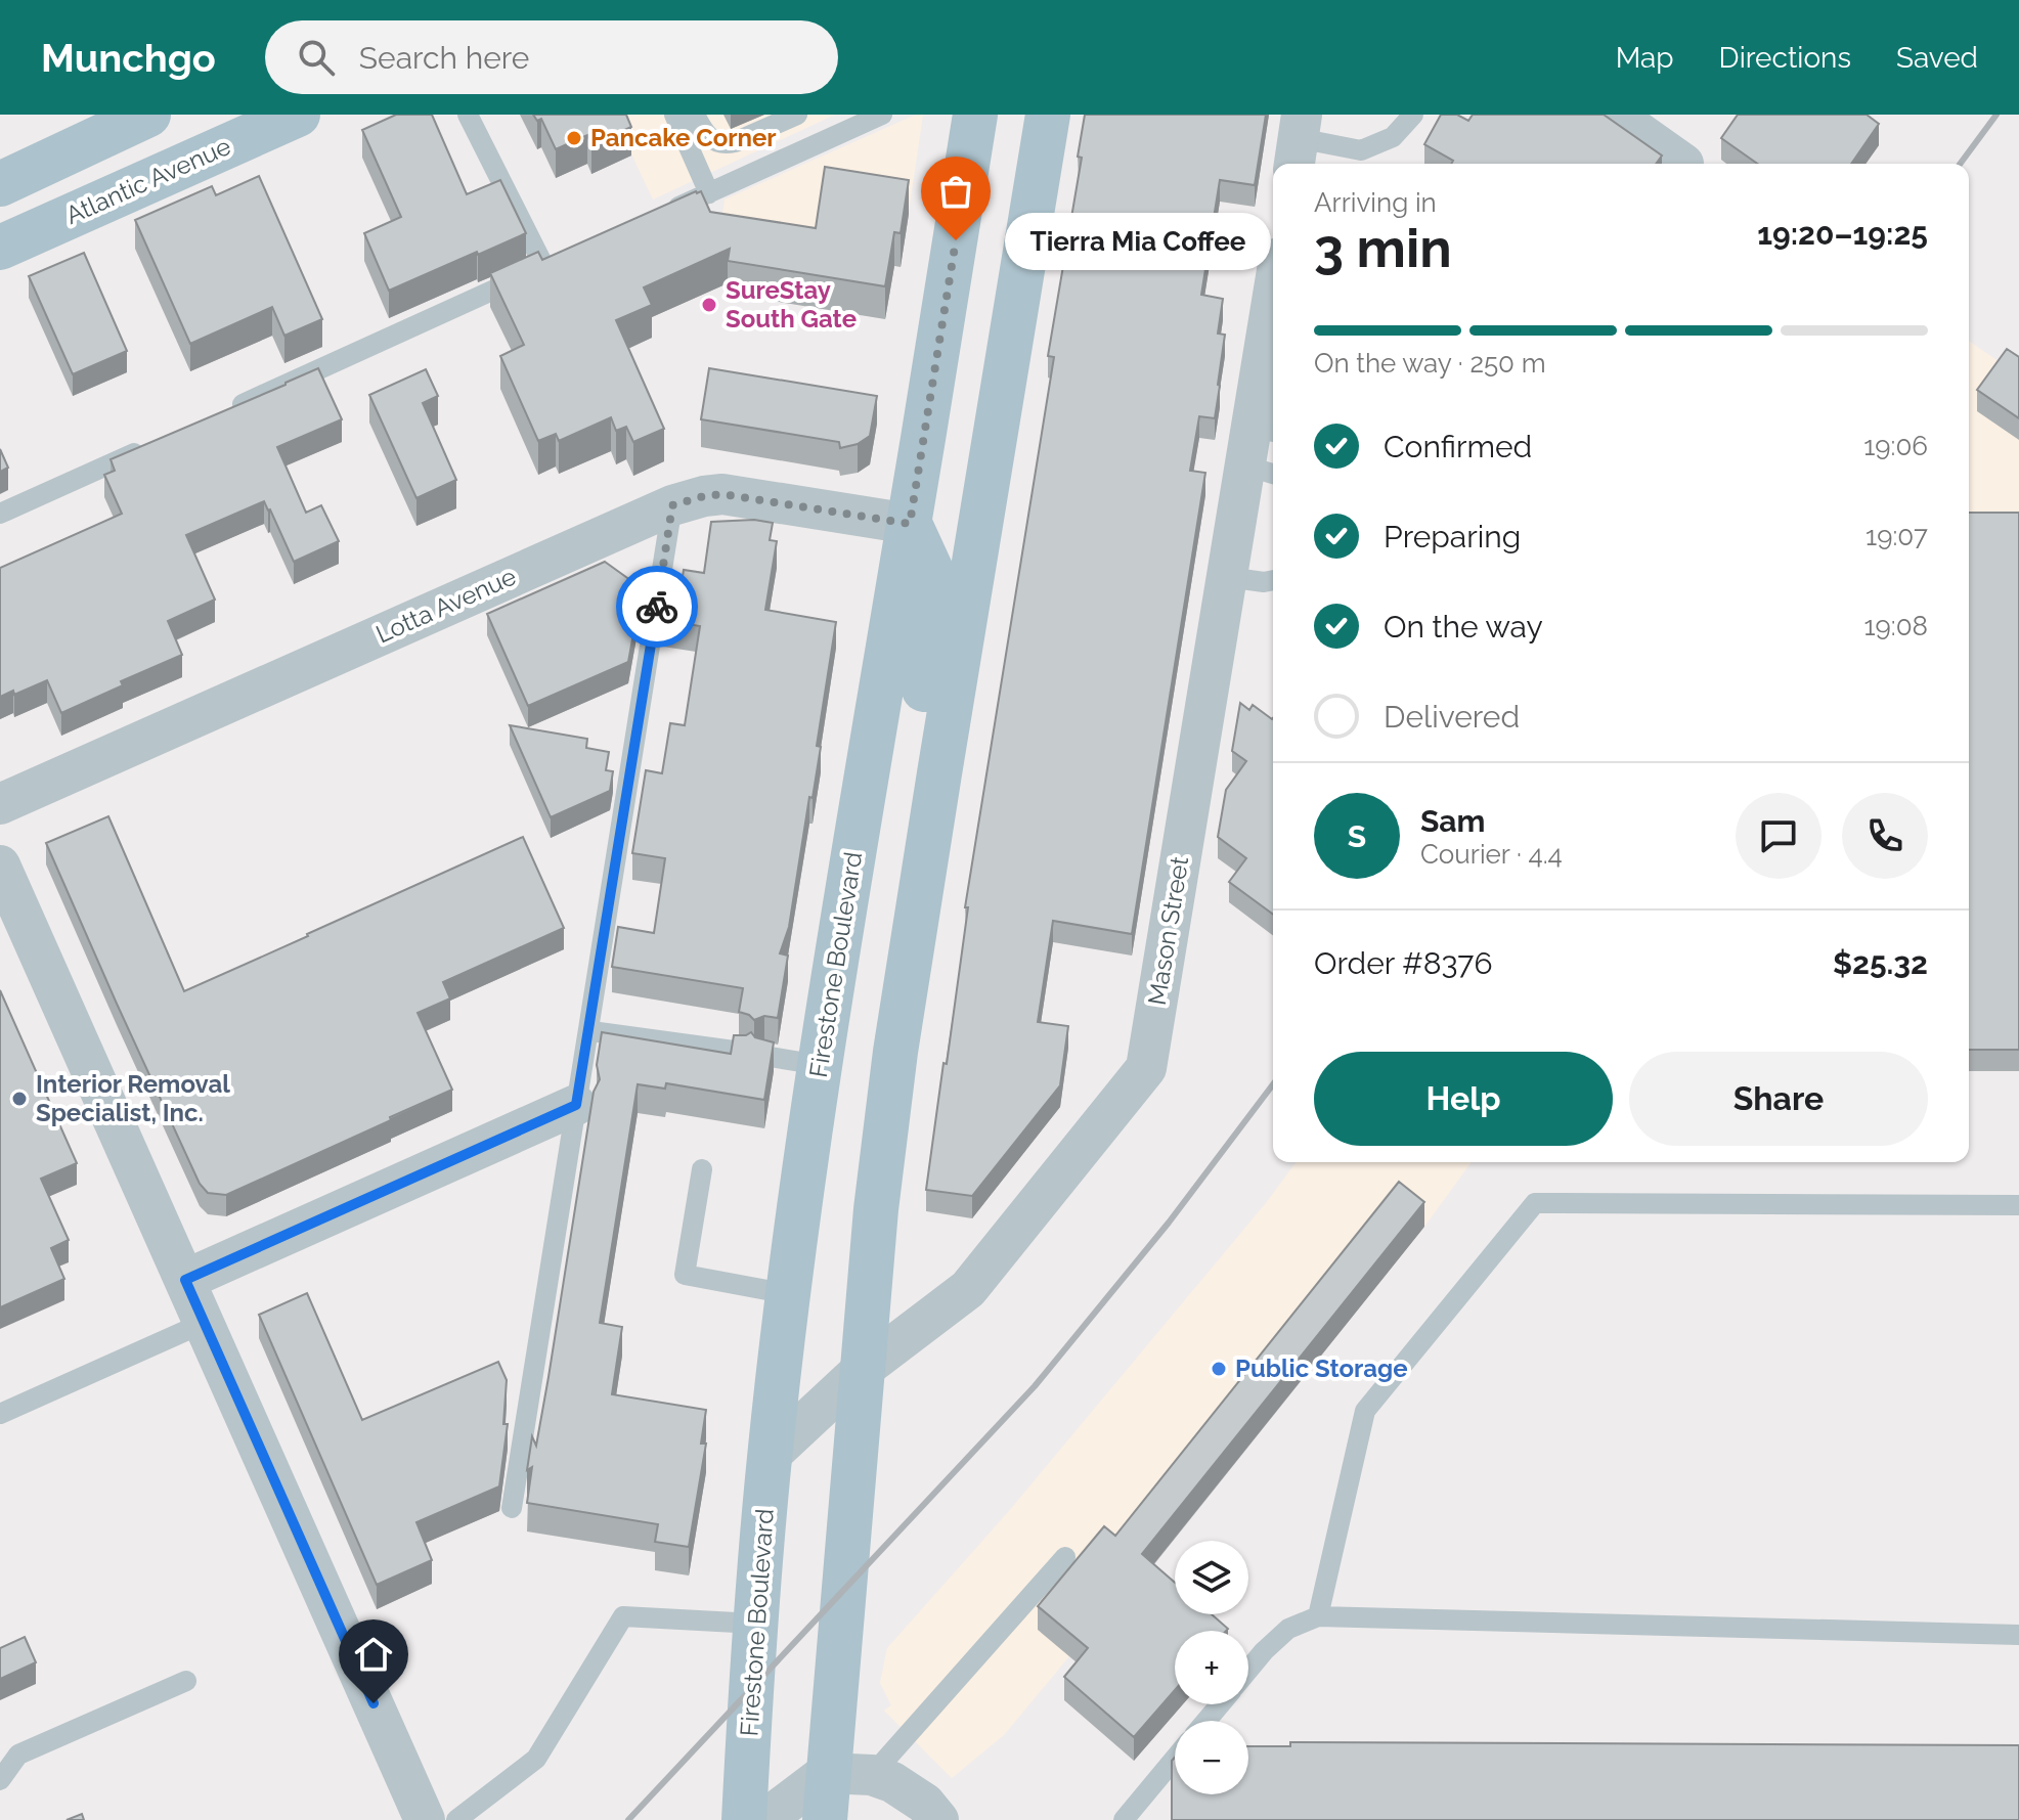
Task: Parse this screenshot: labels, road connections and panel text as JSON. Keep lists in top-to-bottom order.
{
  "streets": {
    "main road": ["Atlantic Avenue", "Firestone Boulevard"],
    "street": ["Lotta Avenue", "Mason Street"]
  },
  "crossings": [
    ["Lotta Avenue", "Firestone Boulevard"],
    ["Mason Street", "Firestone Boulevard"]
  ],
  "places": [
    "Pancake Corner",
    "Tierra Mia Coffee",
    "SureStay South Gate",
    "Interior Removal Specialist, Inc.",
    "Public Storage"
  ],
  "page": {
    "header": "Munchgo",
    "search": "Search here",
    "nav": ["Map", "Directions", "Saved"],
    "heading": ["3 min", "Arriving in", "19:20–19:25"],
    "panel": [
      "Sam",
      "Courier · 4.4",
      "Order #8376",
      "$25.32"
    ],
    "bubble": "Tierra Mia Coffee",
    "bar": "On the way · 250 m",
    "list": [
      ["Confirmed", "19:06"],
      ["Preparing", "19:07"],
      ["On the way", "19:08"],
      "Delivered"
    ],
    "round": "S",
    "buttons": ["Help", "Share"],
    "map_buttons": ["+", "−"]
  }
}
